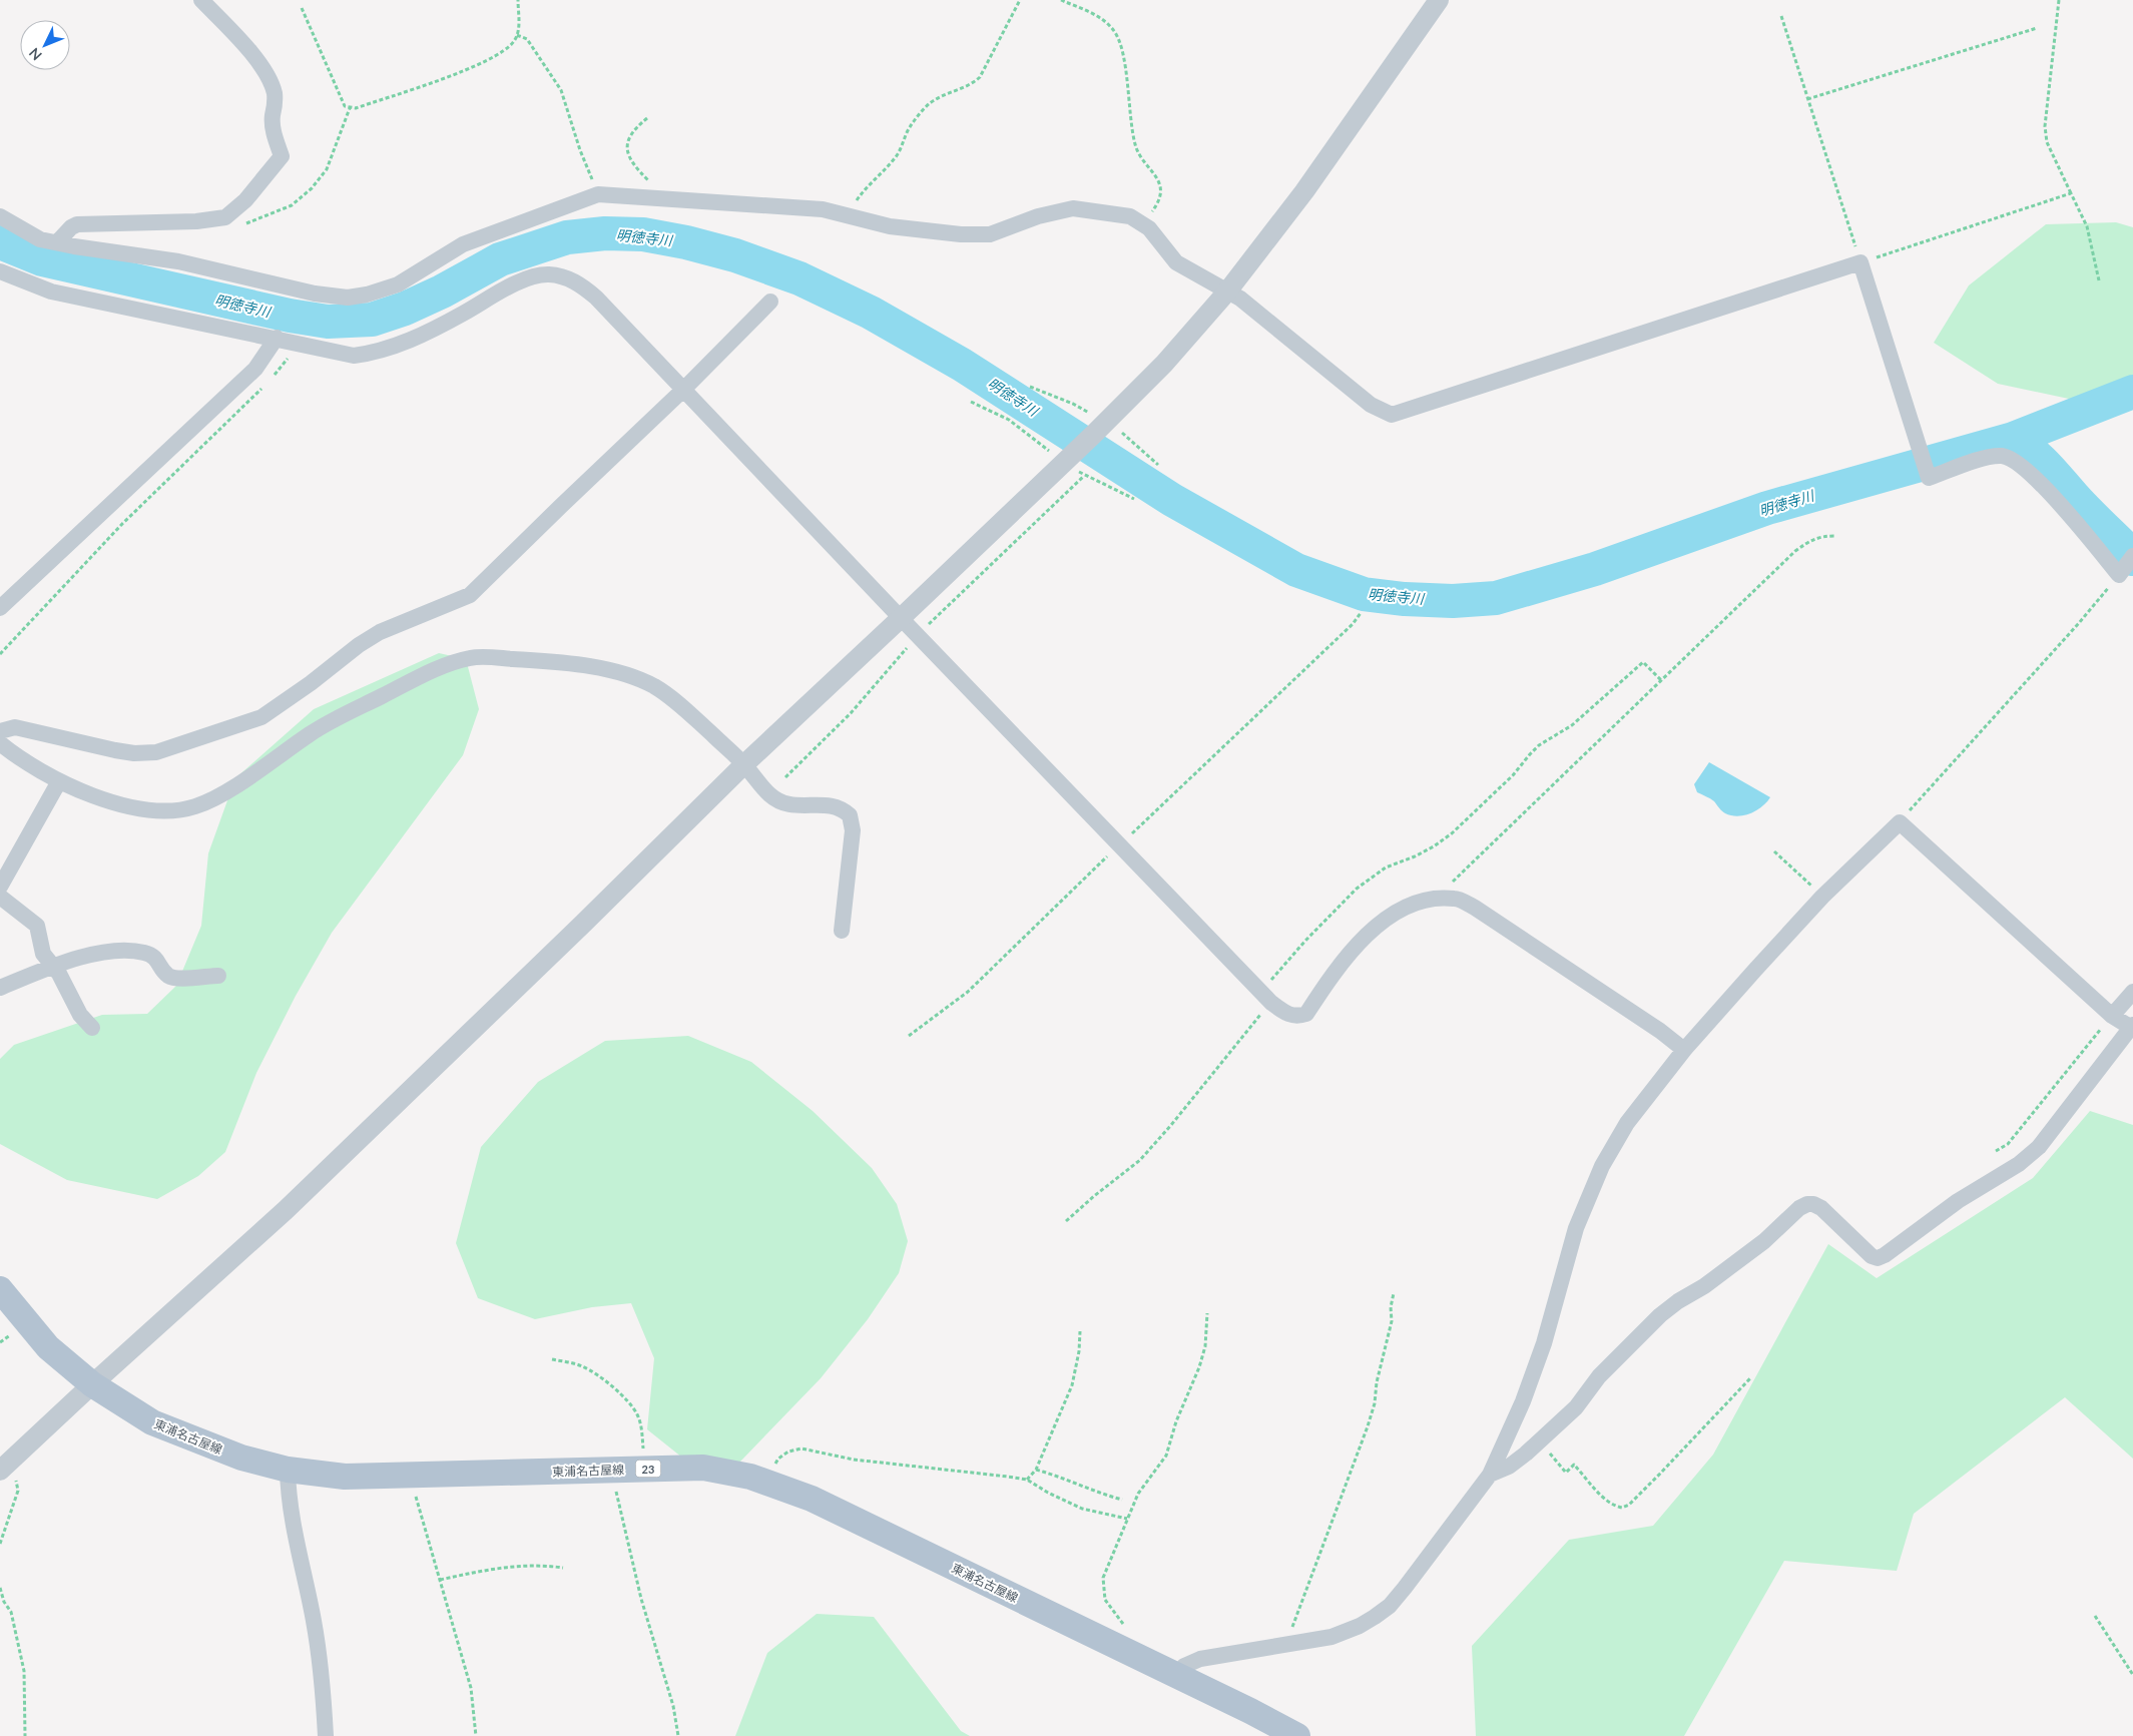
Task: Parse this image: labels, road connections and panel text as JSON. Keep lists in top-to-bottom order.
{
  "streets": {
    "main road": ["東浦名古屋線", "23"]
  },
  "water": ["明徳寺川"],
  "north": "bottom left"
}
